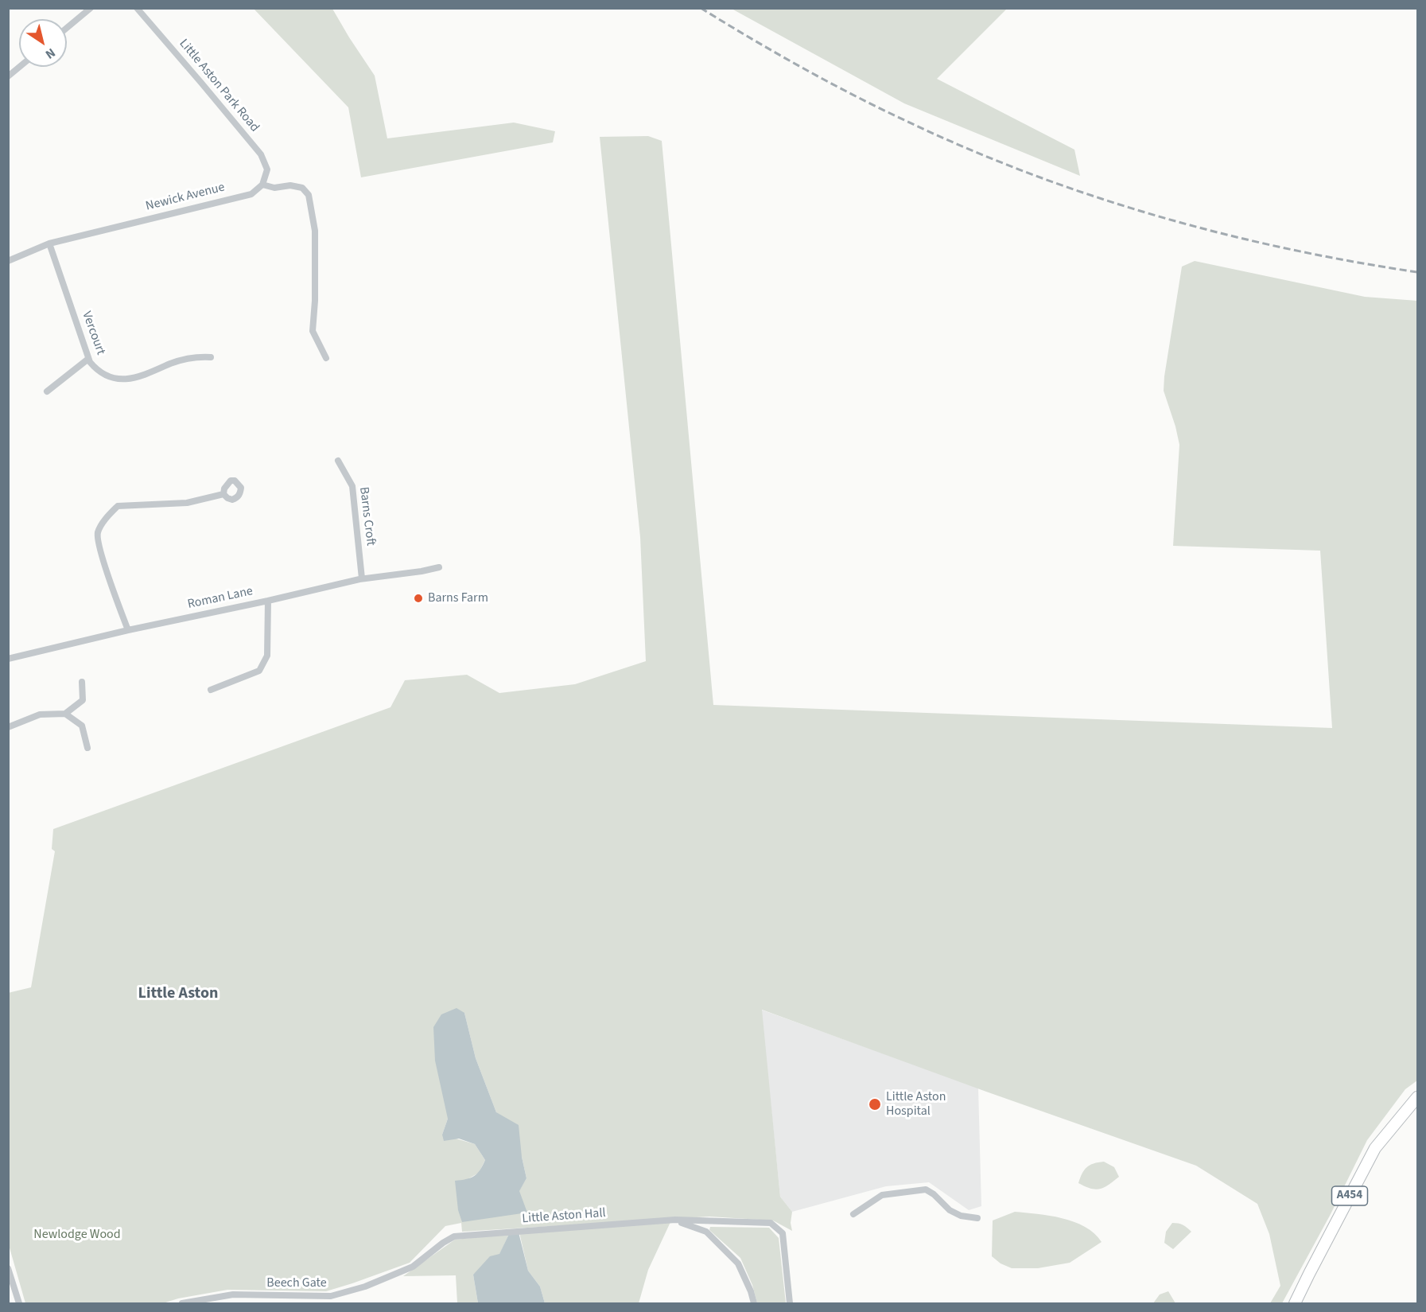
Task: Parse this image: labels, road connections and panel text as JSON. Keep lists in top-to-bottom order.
{
  "streets": {
    "main road": ["A454"],
    "street": [
      "Little Aston Park Road",
      "Newick Avenue",
      "Vercourt",
      "Barns Croft",
      "Roman Lane",
      "Little Aston Hall",
      "Beech Gate"
    ]
  },
  "crossings": [
    ["Little Aston Park Road", "Newick Avenue"],
    ["Newick Avenue", "Vercourt"],
    ["Barns Croft", "Roman Lane"],
    ["Little Aston Hall", "Beech Gate"]
  ],
  "districts": ["Little Aston"],
  "parks": ["Newlodge Wood"],
  "places": ["Barns Farm", "Little Aston Hospital"],
  "north": "bottom right"
}
